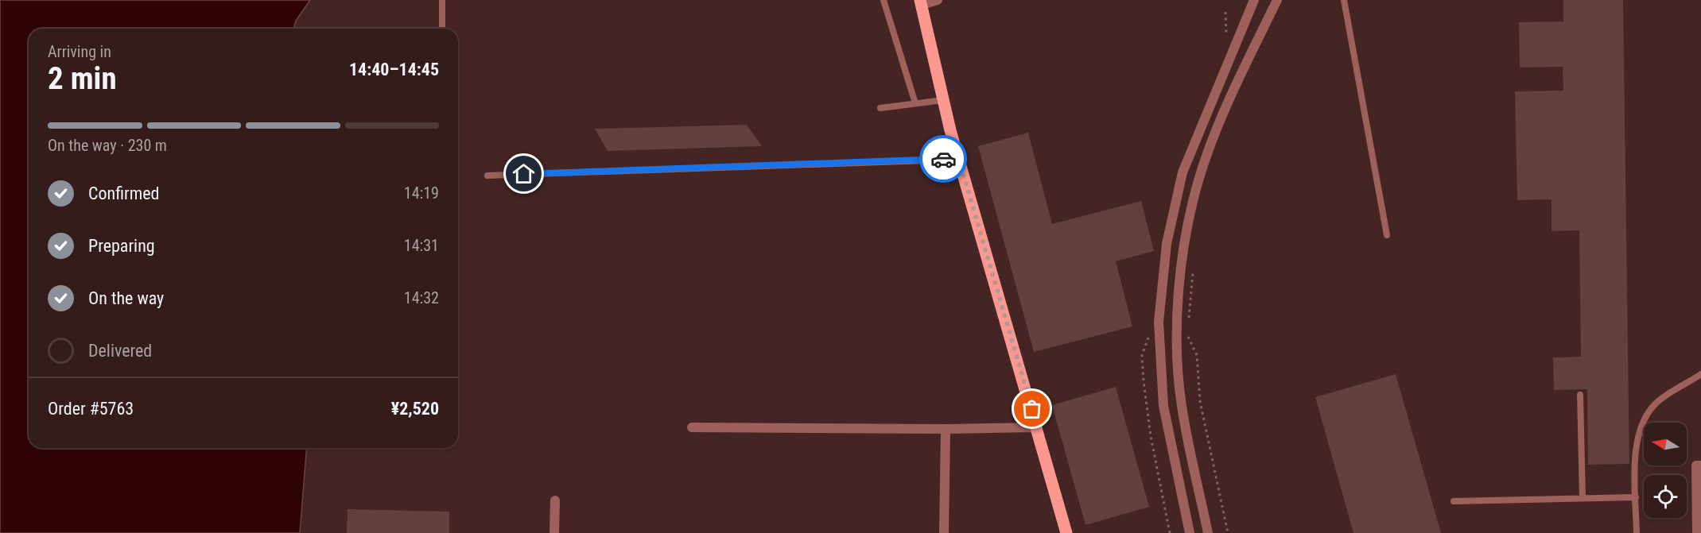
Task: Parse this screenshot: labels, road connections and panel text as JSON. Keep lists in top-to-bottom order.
{
  "north": "left",
  "page": {
    "heading": ["2 min", "Arriving in", "14:40–14:45"],
    "panel": ["Order #5763", "¥2,520"],
    "bar": "On the way · 230 m",
    "list": [
      ["Confirmed", "14:19"],
      ["Preparing", "14:31"],
      ["On the way", "14:32"],
      "Delivered"
    ]
  }
}
